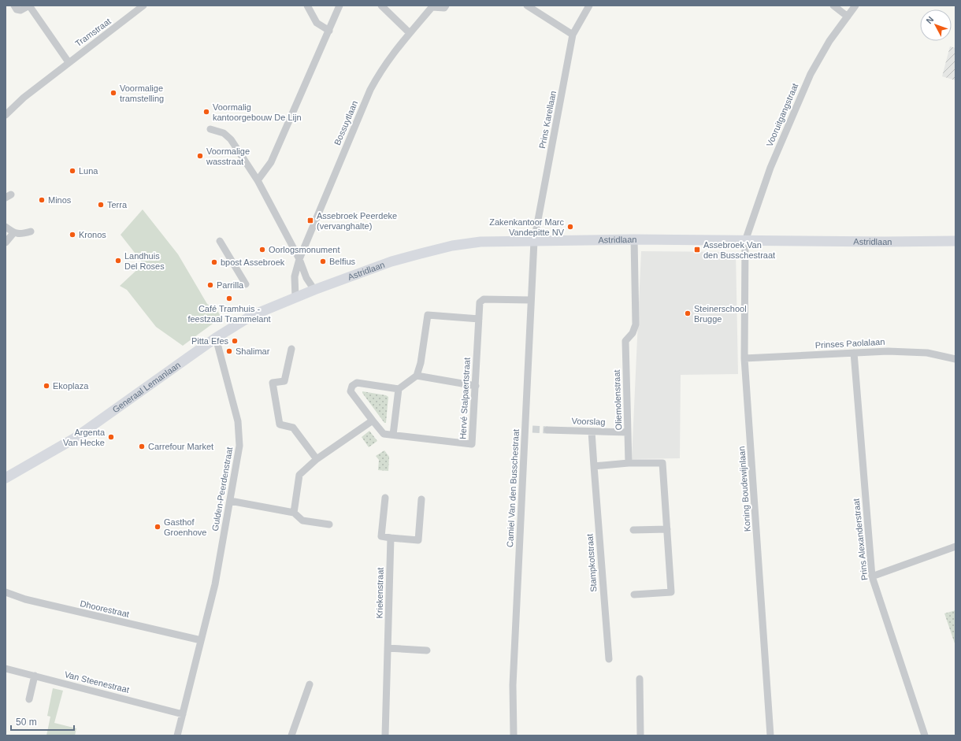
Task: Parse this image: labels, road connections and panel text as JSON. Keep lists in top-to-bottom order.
{
  "streets": {
    "main road": ["Astridlaan", "Generaal Lemanlaan"],
    "street": [
      "Tramstraat",
      "Vooruitgangstraat",
      "Prins Karellaan",
      "Bossuytlaan",
      "Prinses Paolalaan",
      "Hervé Stalpaertstraat",
      "Oliemolenstraat",
      "Voorslag",
      "Camiel Van den Busschestraat",
      "Gulden-Peerdenstraat",
      "Koning Boudewijnlaan",
      "Prins Alexanderstraat",
      "Stampkotstraat",
      "Kriekenstraat",
      "Dhoorestraat",
      "Van Steenestraat"
    ]
  },
  "crossings": [
    ["Vooruitgangstraat", "Astridlaan"],
    ["Vooruitgangstraat", "Koning Boudewijnlaan"],
    ["Prins Karellaan", "Astridlaan"],
    ["Prins Karellaan", "Camiel Van den Busschestraat"],
    ["Bossuytlaan", "Astridlaan"],
    ["Bossuytlaan", "Generaal Lemanlaan"],
    ["Astridlaan", "Generaal Lemanlaan"],
    ["Astridlaan", "Oliemolenstraat"],
    ["Astridlaan", "Camiel Van den Busschestraat"],
    ["Astridlaan", "Koning Boudewijnlaan"],
    ["Prinses Paolalaan", "Koning Boudewijnlaan"],
    ["Prinses Paolalaan", "Prins Alexanderstraat"],
    ["Generaal Lemanlaan", "Gulden-Peerdenstraat"],
    ["Hervé Stalpaertstraat", "Camiel Van den Busschestraat"],
    ["Oliemolenstraat", "Voorslag"],
    ["Voorslag", "Stampkotstraat"],
    ["Gulden-Peerdenstraat", "Dhoorestraat"],
    ["Gulden-Peerdenstraat", "Van Steenestraat"]
  ],
  "places": {
    "other": [
      "Voormalige tramstelling",
      "Voormalig kantoorgebouw De Lijn",
      "Voormalige wasstraat",
      "Luna",
      "Minos",
      "Terra",
      "Zakenkantoor Marc Vandepitte NV",
      "Kronos",
      "Oorlogsmonument",
      "Landhuis Del Roses",
      "Belfius",
      "bpost Assebroek",
      "Parrilla",
      "Café Tramhuis - feestzaal Trammelant",
      "Steinerschool Brugge",
      "Pitta Efes",
      "Shalimar",
      "Ekoplaza",
      "Argenta Van Hecke",
      "Carrefour Market",
      "Gasthof Groenhove"
    ],
    "transit": ["Assebroek Peerdeke (vervanghalte)", "Assebroek Van den Busschestraat"]
  },
  "scale_bar": "50 m",
  "north": "top left"
}
